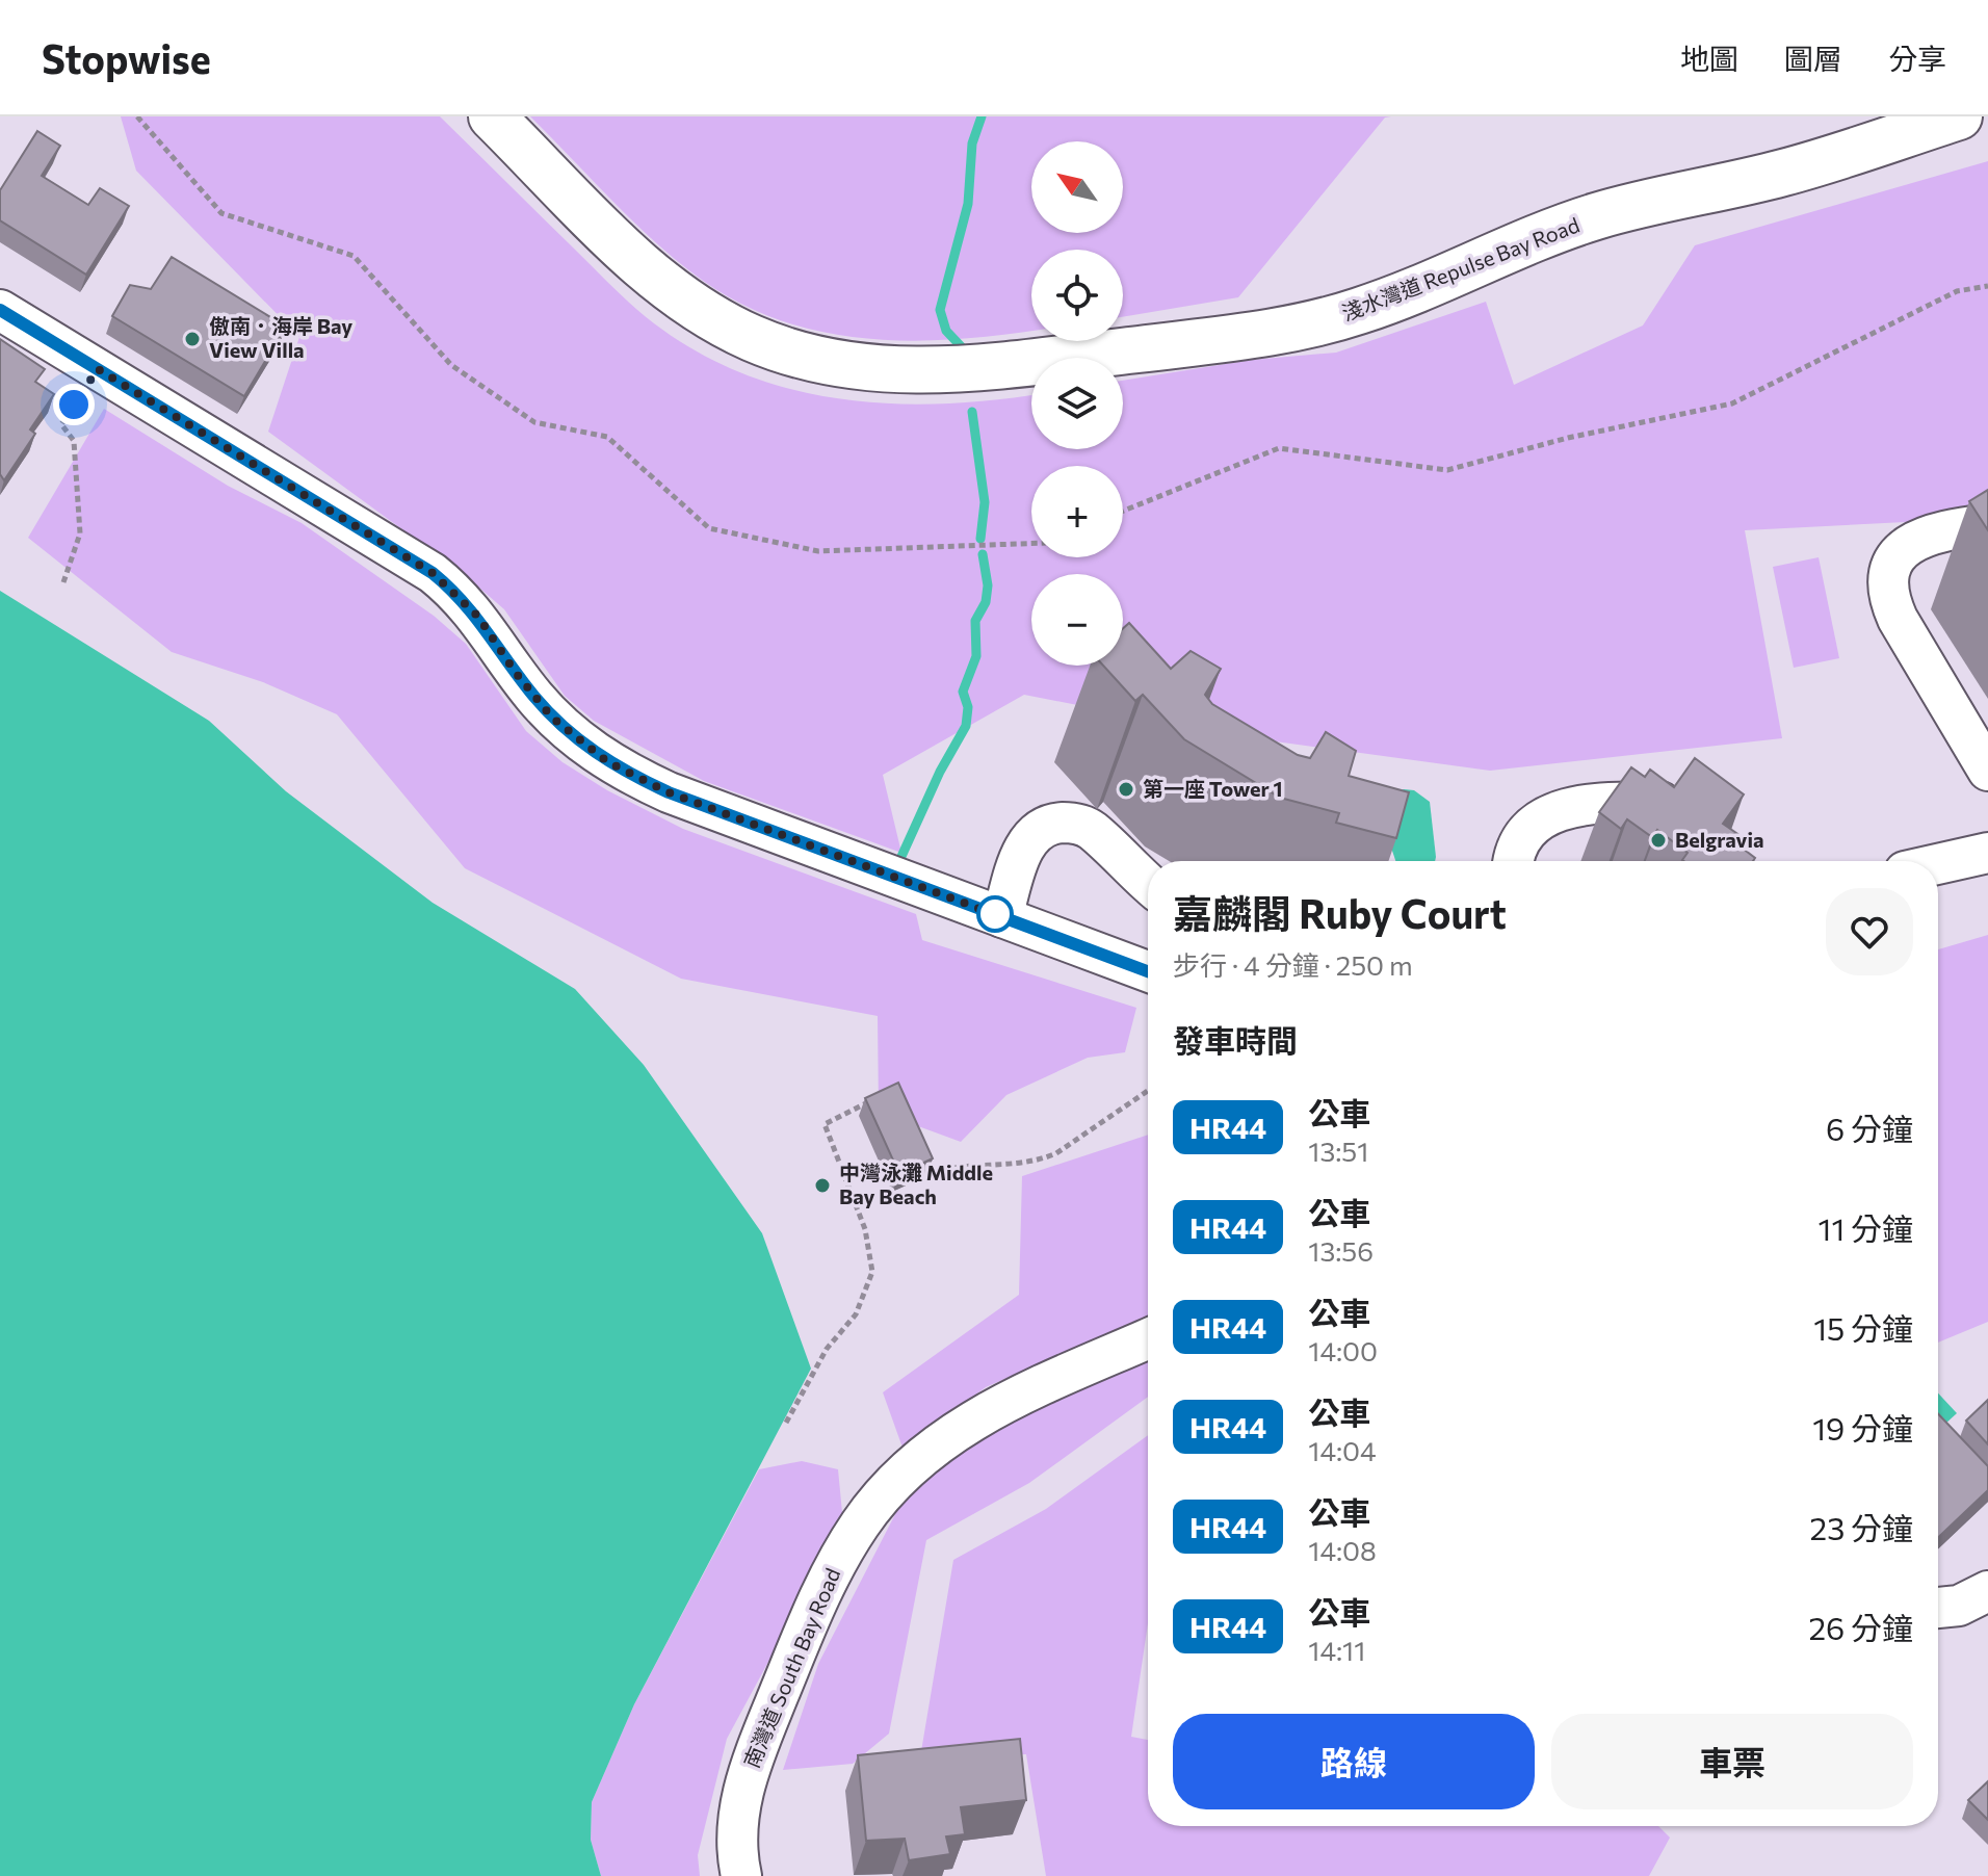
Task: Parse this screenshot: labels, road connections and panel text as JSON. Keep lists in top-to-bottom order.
{
  "streets": {
    "main road": ["淺水灣道 Repulse Bay Road"],
    "street": ["南灣道 South Bay Road"]
  },
  "places": [
    "傲南．海岸 Bay View Villa",
    "第一座 Tower 1",
    "Belgravia",
    "中灣泳灘 Middle Bay Beach"
  ],
  "lines": ["bus line HR44"],
  "north": "top left",
  "page": {
    "header": "Stopwise",
    "nav": ["地圖", "圖層", "分享"],
    "map_buttons": ["+", "−"],
    "heading": [
      ["嘉麟閣 Ruby Court", "步行 · 4 分鐘 · 250 m"],
      "發車時間"
    ],
    "list": [
      {
        "mark": "HR44",
        "name": "公車",
        "note": "13:51",
        "value": "6 分鐘"
      },
      {
        "mark": "HR44",
        "name": "公車",
        "note": "13:56",
        "value": "11 分鐘"
      },
      {
        "mark": "HR44",
        "name": "公車",
        "note": "14:00",
        "value": "15 分鐘"
      },
      {
        "mark": "HR44",
        "name": "公車",
        "note": "14:04",
        "value": "19 分鐘"
      },
      {
        "mark": "HR44",
        "name": "公車",
        "note": "14:08",
        "value": "23 分鐘"
      },
      {
        "mark": "HR44",
        "name": "公車",
        "note": "14:11",
        "value": "26 分鐘"
      }
    ],
    "buttons": ["路線", "車票"]
  }
}
